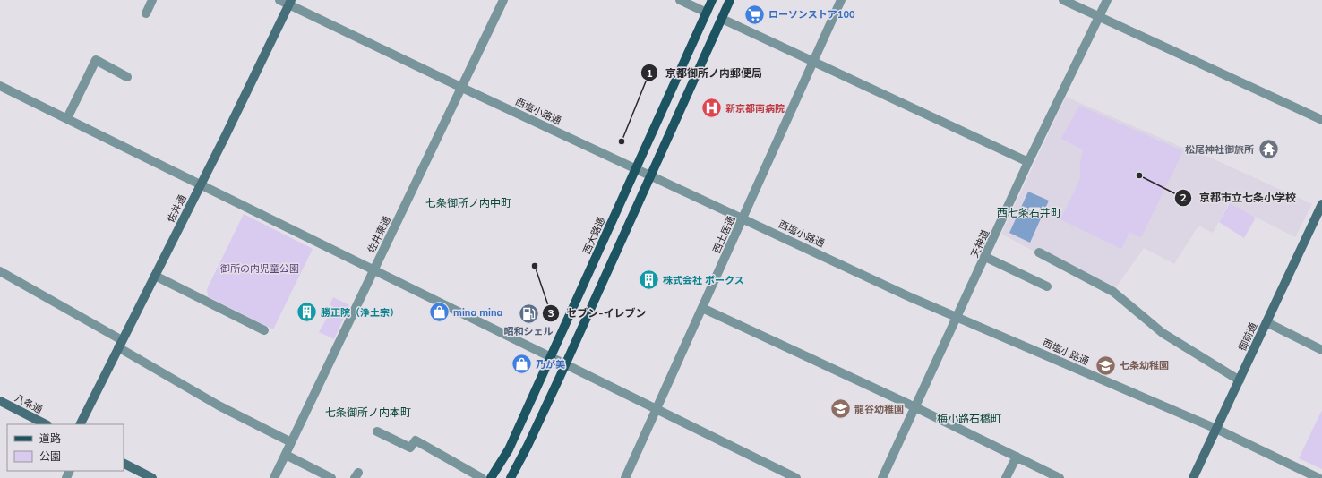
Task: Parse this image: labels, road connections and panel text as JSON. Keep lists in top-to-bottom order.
{
  "streets": {
    "main road": ["西大路通"],
    "street": [
      "西塩小路通",
      "佐井通",
      "佐井東通",
      "西土居通",
      "天神道",
      "御前通",
      "八条通"
    ]
  },
  "crossings": [
    ["西塩小路通", "佐井通"],
    ["西塩小路通", "佐井東通"],
    ["西塩小路通", "西土居通"],
    ["西塩小路通", "西大路通"],
    ["西塩小路通", "天神道"],
    ["西塩小路通", "御前通"]
  ],
  "districts": [
    "七条御所ノ内中町",
    "西七条石井町",
    "七条御所ノ内本町",
    "梅小路石橋町"
  ],
  "parks": ["御所の内児童公園"],
  "places": {
    "supermarket": ["ローソンストア100"],
    "hospital": ["新京都南病院"],
    "other": ["京都御所ノ内郵便局", "京都市立七条小学校", "セブン-イレブン"],
    "temple": ["松尾神社御旅所"],
    "building": ["株式会社 ボークス", "勝正院（浄土宗）"],
    "shop": ["mina mina", "乃が美"],
    "fuel station": ["昭和シェル"],
    "school or university": ["七条幼稚園", "龍谷幼稚園"]
  },
  "legend": ["道路", "公園"]
}
